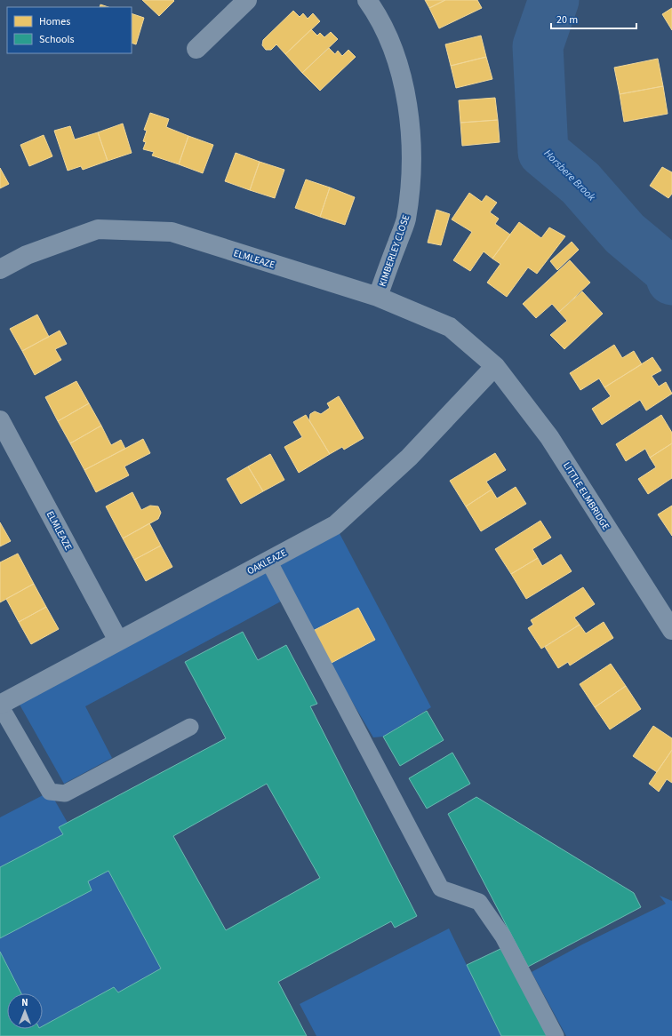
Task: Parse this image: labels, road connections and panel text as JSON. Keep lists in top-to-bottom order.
{
  "streets": {
    "street": [
      "KIMBERLEY CLOSE",
      "ELMLEAZE",
      "LITTLE ELMBRIDGE",
      "OAKLEAZE"
    ]
  },
  "crossings": [
    ["KIMBERLEY CLOSE", "ELMLEAZE"],
    ["ELMLEAZE", "LITTLE ELMBRIDGE"],
    ["ELMLEAZE", "OAKLEAZE"],
    ["LITTLE ELMBRIDGE", "OAKLEAZE"]
  ],
  "water": ["Horsbere Brook"],
  "legend": ["Homes", "Schools"],
  "scale_bar": "20 m",
  "north": "top"
}
